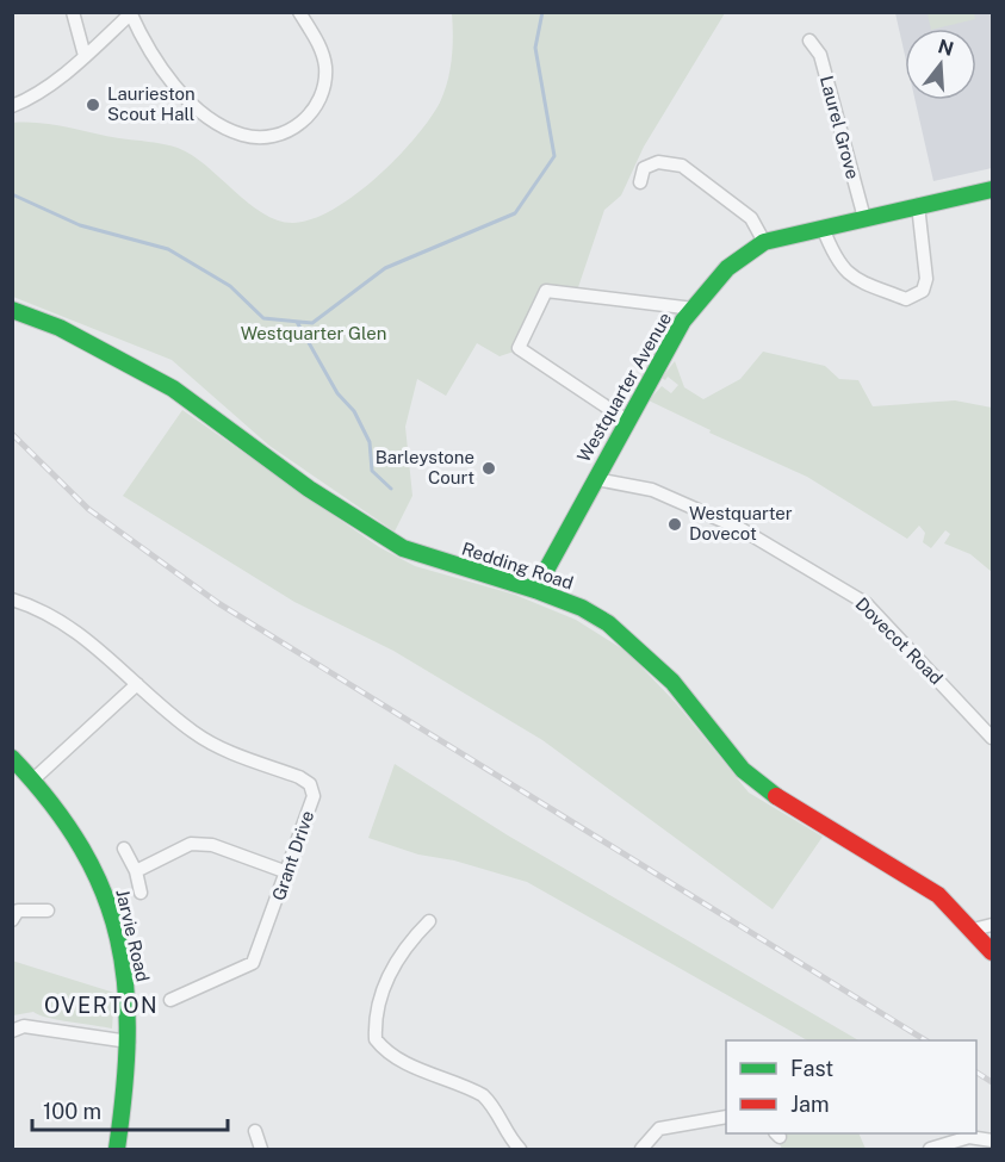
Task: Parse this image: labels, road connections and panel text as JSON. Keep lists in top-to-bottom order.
{
  "streets": {
    "main road": ["Westquarter Avenue", "Redding Road", "Jarvie Road"],
    "street": ["Laurel Grove", "Dovecot Road", "Grant Drive"]
  },
  "crossings": [
    ["Laurel Grove", "Westquarter Avenue"],
    ["Westquarter Avenue", "Redding Road"],
    ["Westquarter Avenue", "Dovecot Road"]
  ],
  "districts": ["OVERTON"],
  "parks": ["Westquarter Glen"],
  "places": ["Laurieston Scout Hall", "Barleystone Court", "Westquarter Dovecot"],
  "legend": ["Fast", "Jam"],
  "scale_bar": "100 m",
  "north": "top"
}
